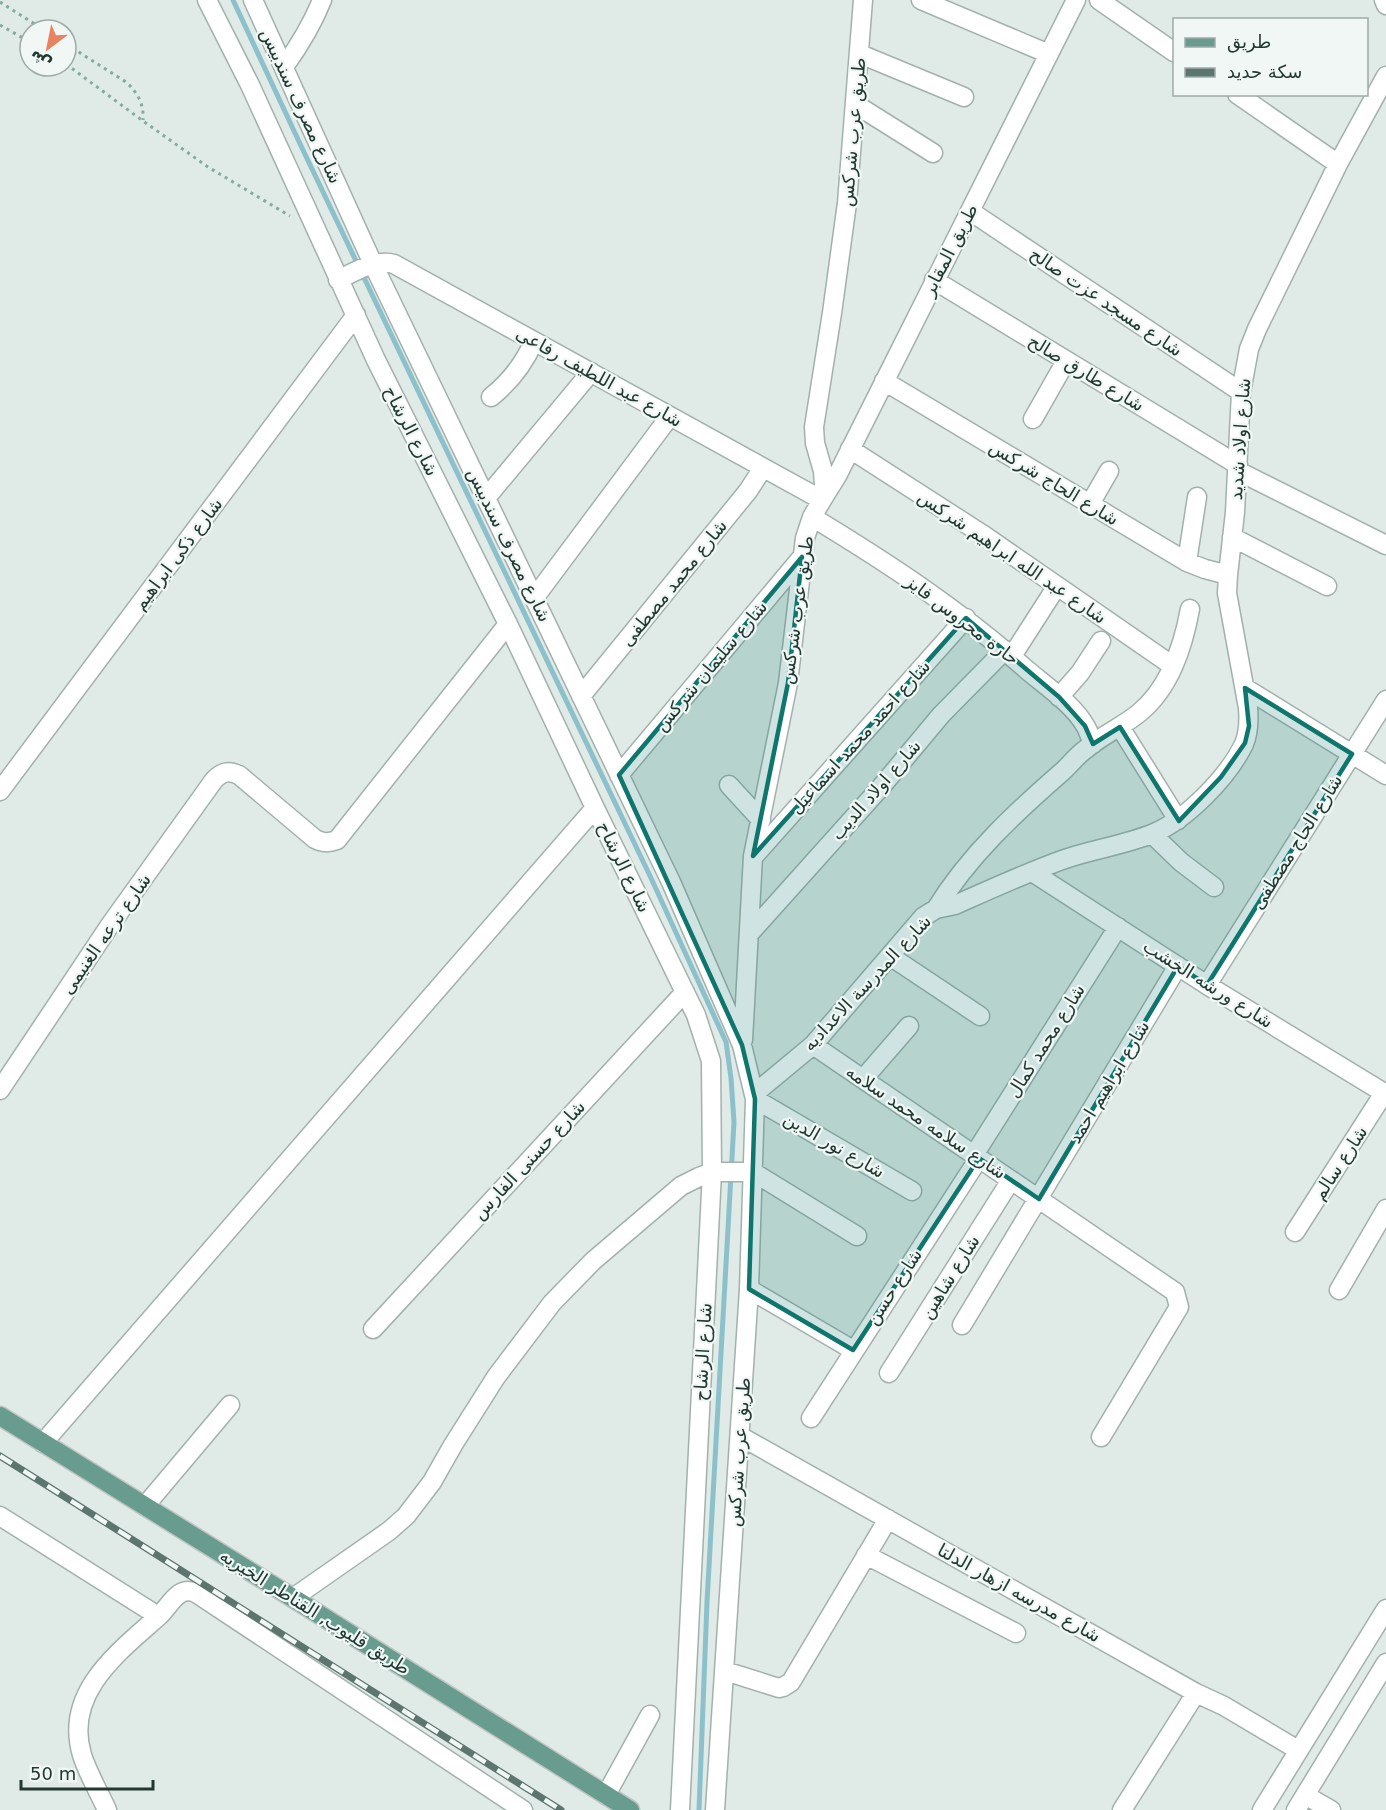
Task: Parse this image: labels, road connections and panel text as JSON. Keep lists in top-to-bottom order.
{
  "streets": {
    "main road": ["طريق قليوب, القناطر الخيريه"],
    "street": [
      "شارع مصرف سندبيس",
      "طريق عرب شركس",
      "طريق المقابر",
      "شارع مسجد عزت صالح",
      "شارع طارق صالح",
      "شارع عبد اللطيف رفاعى",
      "شارع الرشاح",
      "شارع اولاد شديد",
      "شارع الحاج شركس",
      "شارع ذكى ابراهيم",
      "شارع عبد الله ابراهيم شركس",
      "شارع محمد مصطفى",
      "حارة محروس فايز",
      "شارع سليمان شركس",
      "شارع احمد محمد اسماعيل",
      "شارع اولاد الديب",
      "شارع الحاج مصطفى",
      "شارع ترعه الغنيمى",
      "شارع المدرسة الاعداديه",
      "شارع ورشه الخشب",
      "شارع محمد كمال",
      "شارع ابراهيم احمد",
      "شارع سلامه محمد سلامه",
      "شارع نور الدين",
      "شارع حسنى الفارس",
      "شارع سالم",
      "شارع شاهين",
      "شارع حسن",
      "شارع مدرسه ازهار الدلتا"
    ]
  },
  "crossings": [
    ["شارع مصرف سندبيس", "طريق عرب شركس"],
    ["شارع مصرف سندبيس", "شارع عبد اللطيف رفاعى"],
    ["شارع مصرف سندبيس", "شارع محمد مصطفى"],
    ["شارع مصرف سندبيس", "شارع سليمان شركس"],
    ["شارع مصرف سندبيس", "شارع المدرسة الاعداديه"],
    ["شارع مصرف سندبيس", "شارع نور الدين"],
    ["طريق عرب شركس", "طريق المقابر"],
    ["طريق عرب شركس", "شارع عبد اللطيف رفاعى"],
    ["طريق عرب شركس", "حارة محروس فايز"],
    ["طريق عرب شركس", "شارع سليمان شركس"],
    ["طريق عرب شركس", "شارع احمد محمد اسماعيل"],
    ["طريق عرب شركس", "شارع اولاد الديب"],
    ["طريق عرب شركس", "شارع المدرسة الاعداديه"],
    ["طريق عرب شركس", "شارع نور الدين"],
    ["طريق عرب شركس", "شارع مدرسه ازهار الدلتا"],
    ["طريق المقابر", "شارع مسجد عزت صالح"],
    ["طريق المقابر", "شارع طارق صالح"],
    ["طريق المقابر", "شارع عبد اللطيف رفاعى"],
    ["طريق المقابر", "شارع الحاج شركس"],
    ["طريق المقابر", "شارع عبد الله ابراهيم شركس"],
    ["شارع مسجد عزت صالح", "شارع اولاد شديد"],
    ["شارع طارق صالح", "شارع اولاد شديد"],
    ["شارع عبد اللطيف رفاعى", "شارع محمد مصطفى"],
    ["شارع الرشاح", "شارع ذكى ابراهيم"],
    ["شارع الرشاح", "شارع ترعه الغنيمى"],
    ["شارع الرشاح", "شارع حسنى الفارس"],
    ["شارع اولاد شديد", "شارع الحاج شركس"],
    ["شارع اولاد شديد", "شارع المدرسة الاعداديه"],
    ["شارع عبد الله ابراهيم شركس", "شارع اولاد الديب"],
    ["حارة محروس فايز", "شارع احمد محمد اسماعيل"],
    ["حارة محروس فايز", "شارع اولاد الديب"],
    ["شارع الحاج مصطفى", "شارع ورشه الخشب"],
    ["شارع المدرسة الاعداديه", "شارع ورشه الخشب"],
    ["شارع المدرسة الاعداديه", "شارع سلامه محمد سلامه"],
    ["شارع المدرسة الاعداديه", "شارع نور الدين"],
    ["شارع ورشه الخشب", "شارع محمد كمال"],
    ["شارع ورشه الخشب", "شارع ابراهيم احمد"],
    ["شارع ورشه الخشب", "شارع سالم"],
    ["شارع محمد كمال", "شارع سلامه محمد سلامه"],
    ["شارع محمد كمال", "شارع حسن"],
    ["شارع ابراهيم احمد", "شارع سلامه محمد سلامه"],
    ["شارع سلامه محمد سلامه", "شارع شاهين"],
    ["شارع سلامه محمد سلامه", "شارع حسن"]
  ],
  "legend": ["طريق", "سكة حديد"],
  "scale_bar": "50 m",
  "north": "bottom left"
}
